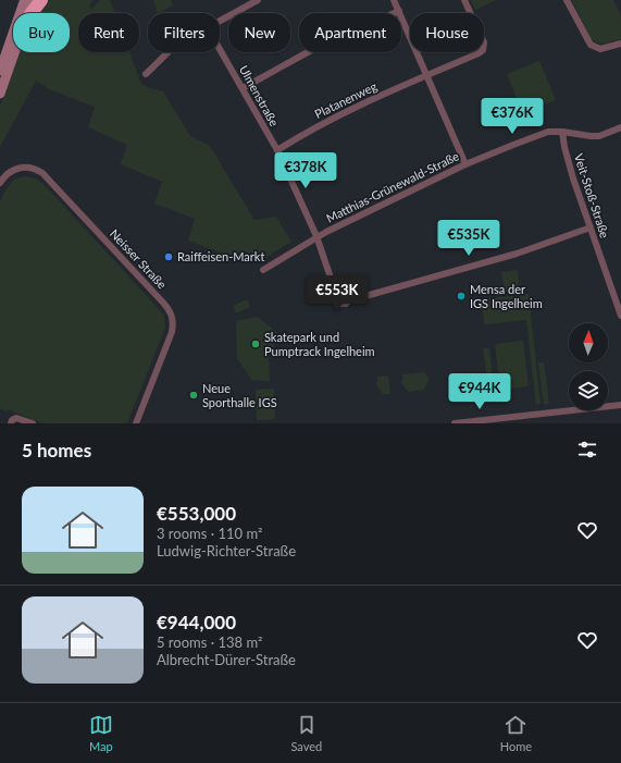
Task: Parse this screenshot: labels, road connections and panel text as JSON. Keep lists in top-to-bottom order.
{
  "streets": {
    "street": [
      "Ulmenstraße",
      "Platanenweg",
      "Matthias-Grünewald-Straße",
      "Veit-Stoß-Straße",
      "Neisser Straße"
    ]
  },
  "crossings": [
    ["Ulmenstraße", "Platanenweg"],
    ["Ulmenstraße", "Matthias-Grünewald-Straße"],
    ["Ulmenstraße", "Veit-Stoß-Straße"],
    ["Matthias-Grünewald-Straße", "Veit-Stoß-Straße"]
  ],
  "places": [
    "Raiffeisen-Markt",
    "Mensa der IGS Ingelheim",
    "Skatepark und Pumptrack Ingelheim",
    "Neue Sporthalle IGS"
  ],
  "north": "top",
  "page": {
    "chip": [
      "Buy",
      "Rent",
      "Filters",
      "New",
      "Apartment",
      "House"
    ],
    "price": [
      "€376K",
      "€378K",
      "€535K",
      "€553K",
      "€944K"
    ],
    "heading": "5 homes",
    "list": [
      {
        "name": "€553,000",
        "note": "3 rooms · 110 m² · Ludwig-Richter-Straße"
      },
      {
        "name": "€944,000",
        "note": "5 rooms · 138 m² · Albrecht-Dürer-Straße"
      }
    ],
    "tabs": ["Map", "Saved", "Home"]
  }
}
